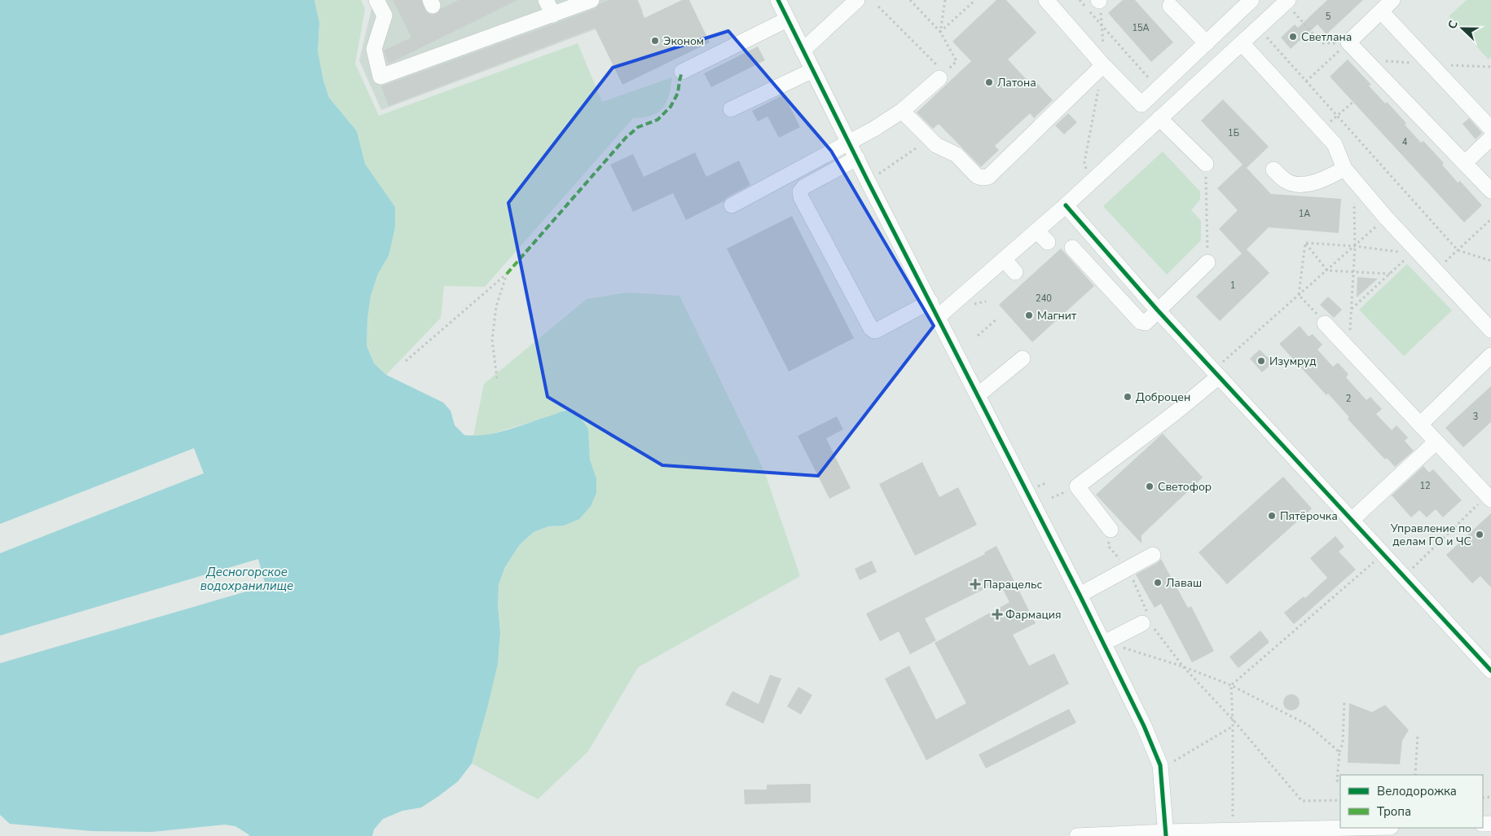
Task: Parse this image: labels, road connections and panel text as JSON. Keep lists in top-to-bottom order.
{
  "water": ["Десногорское водохранилище"],
  "places": {
    "other": [
      "Светлана",
      "Эконом",
      "Латона",
      "Магнит",
      "Изумруд",
      "Доброцен",
      "Светофор",
      "Пятёрочка",
      "Управление по делам ГО и ЧС",
      "Лаваш"
    ],
    "health": ["Парацельс", "Фармация"]
  },
  "house_numbers": [
    "5",
    "15А",
    "1Б",
    "4",
    "1А",
    "1",
    "240",
    "2",
    "3",
    "12"
  ],
  "legend": ["Велодорожка", "Тропа"],
  "north": "left"
}
